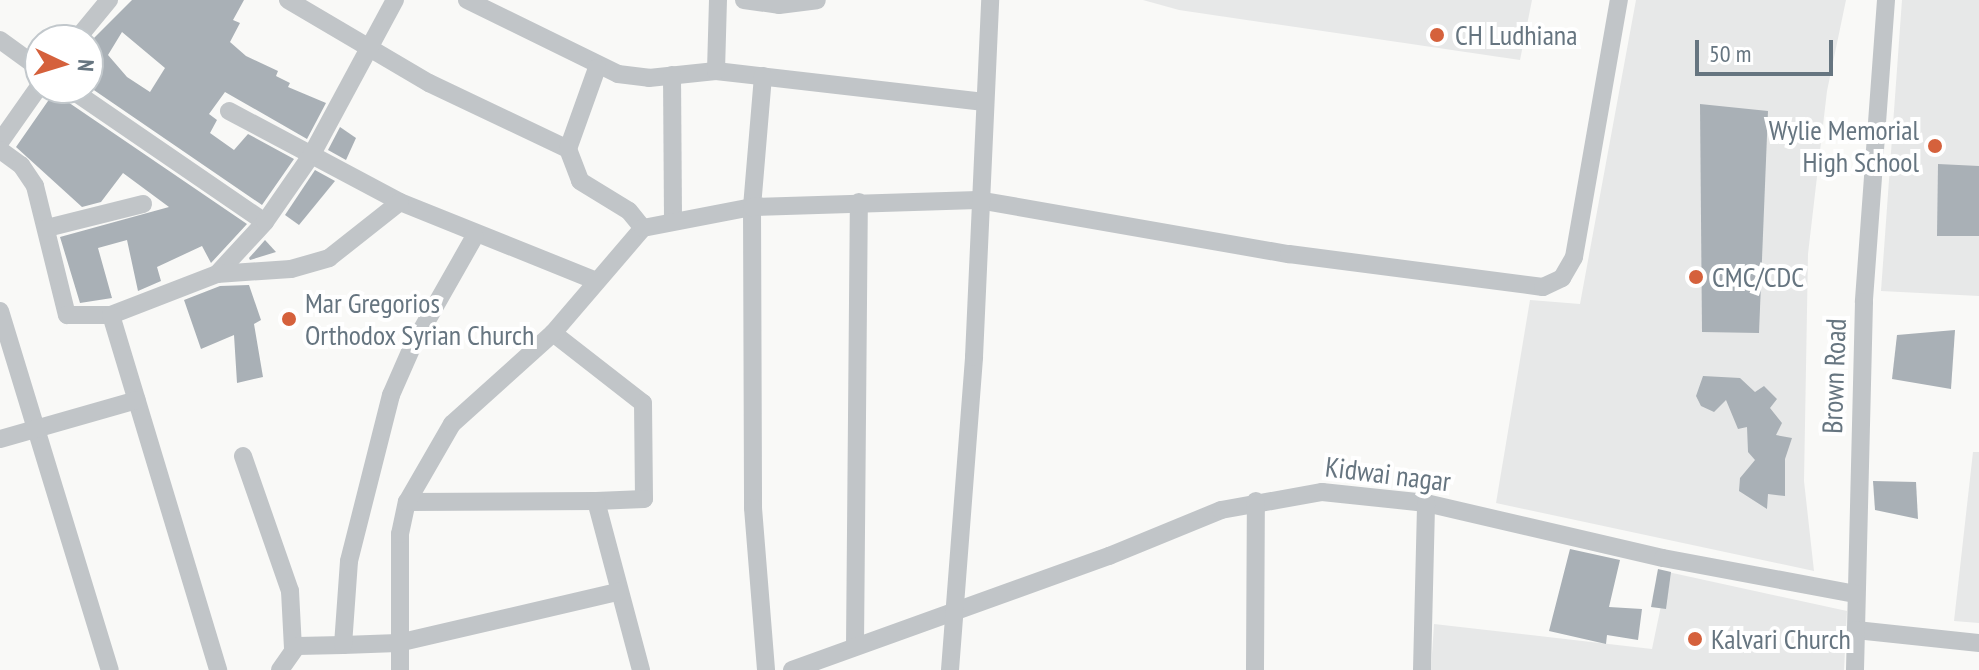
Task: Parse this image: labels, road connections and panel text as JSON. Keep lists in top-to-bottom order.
{
  "streets": {
    "street": ["Brown Road", "Kidwai nagar"]
  },
  "crossings": [
    ["Brown Road", "Kidwai nagar"]
  ],
  "places": [
    "CH Ludhiana",
    "Wylie Memorial High School",
    "CMC/CDC",
    "Mar Gregorios Orthodox Syrian Church",
    "Kalvari Church"
  ],
  "scale_bar": "50 m",
  "north": "right"
}
